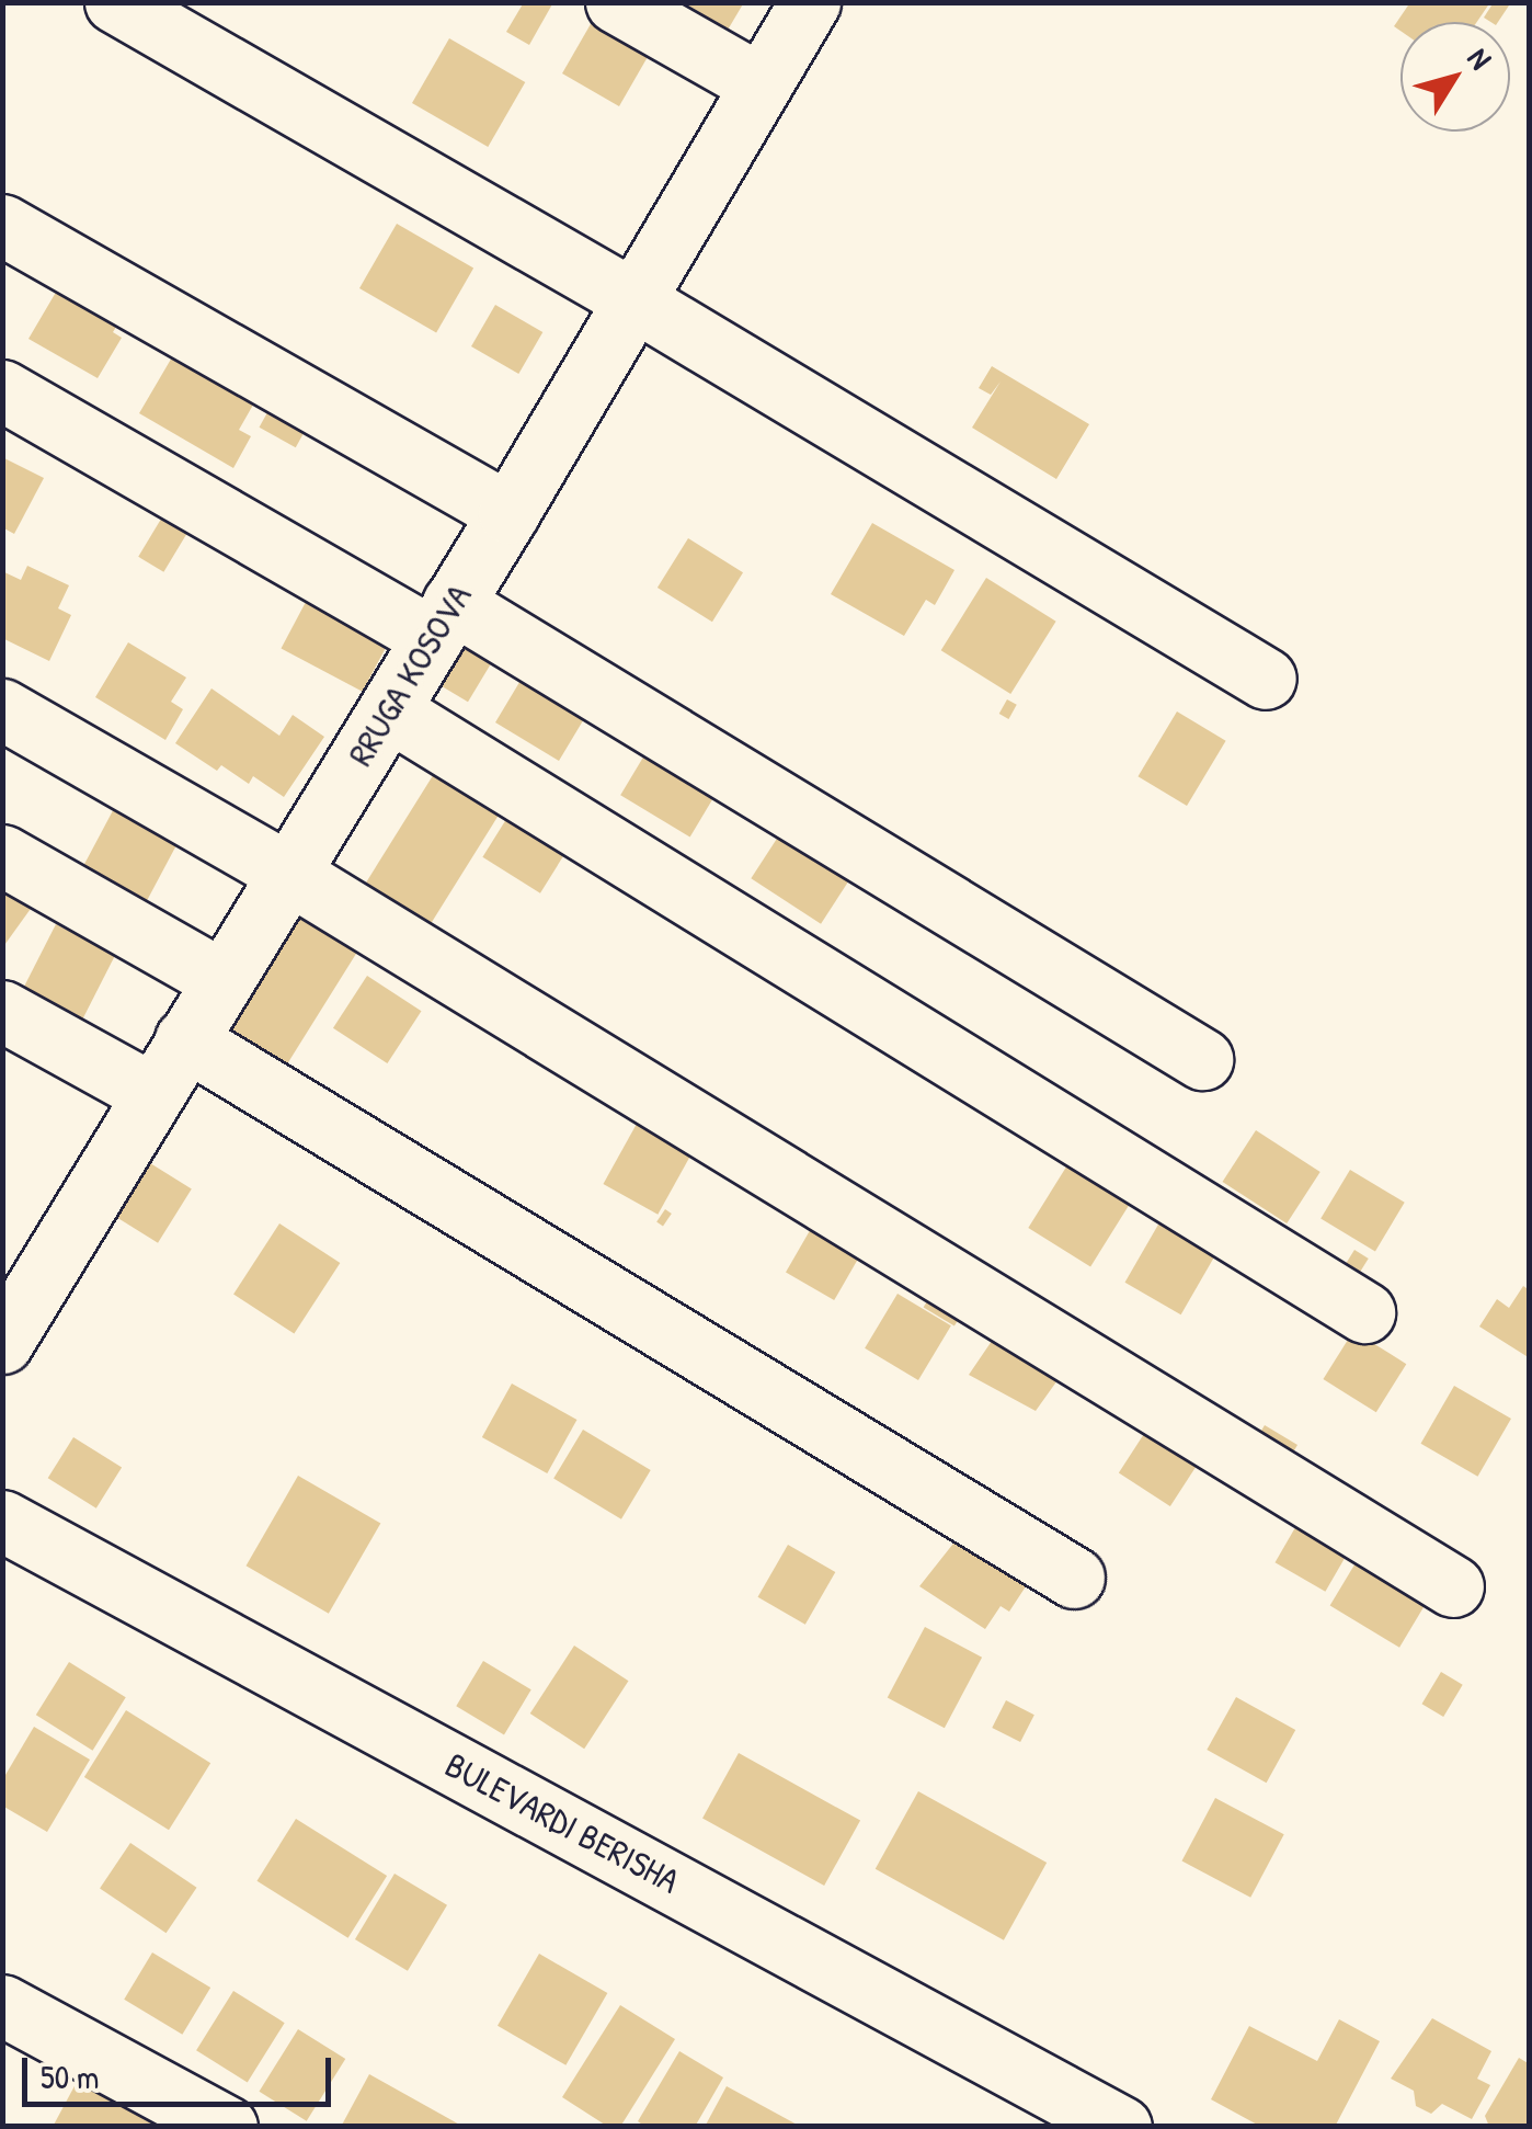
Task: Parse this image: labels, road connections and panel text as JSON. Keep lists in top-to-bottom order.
{
  "streets": {
    "street": ["RRUGA KOSOVA", "BULEVARDI BERISHA"]
  },
  "scale_bar": "50 m",
  "north": "top right"
}
